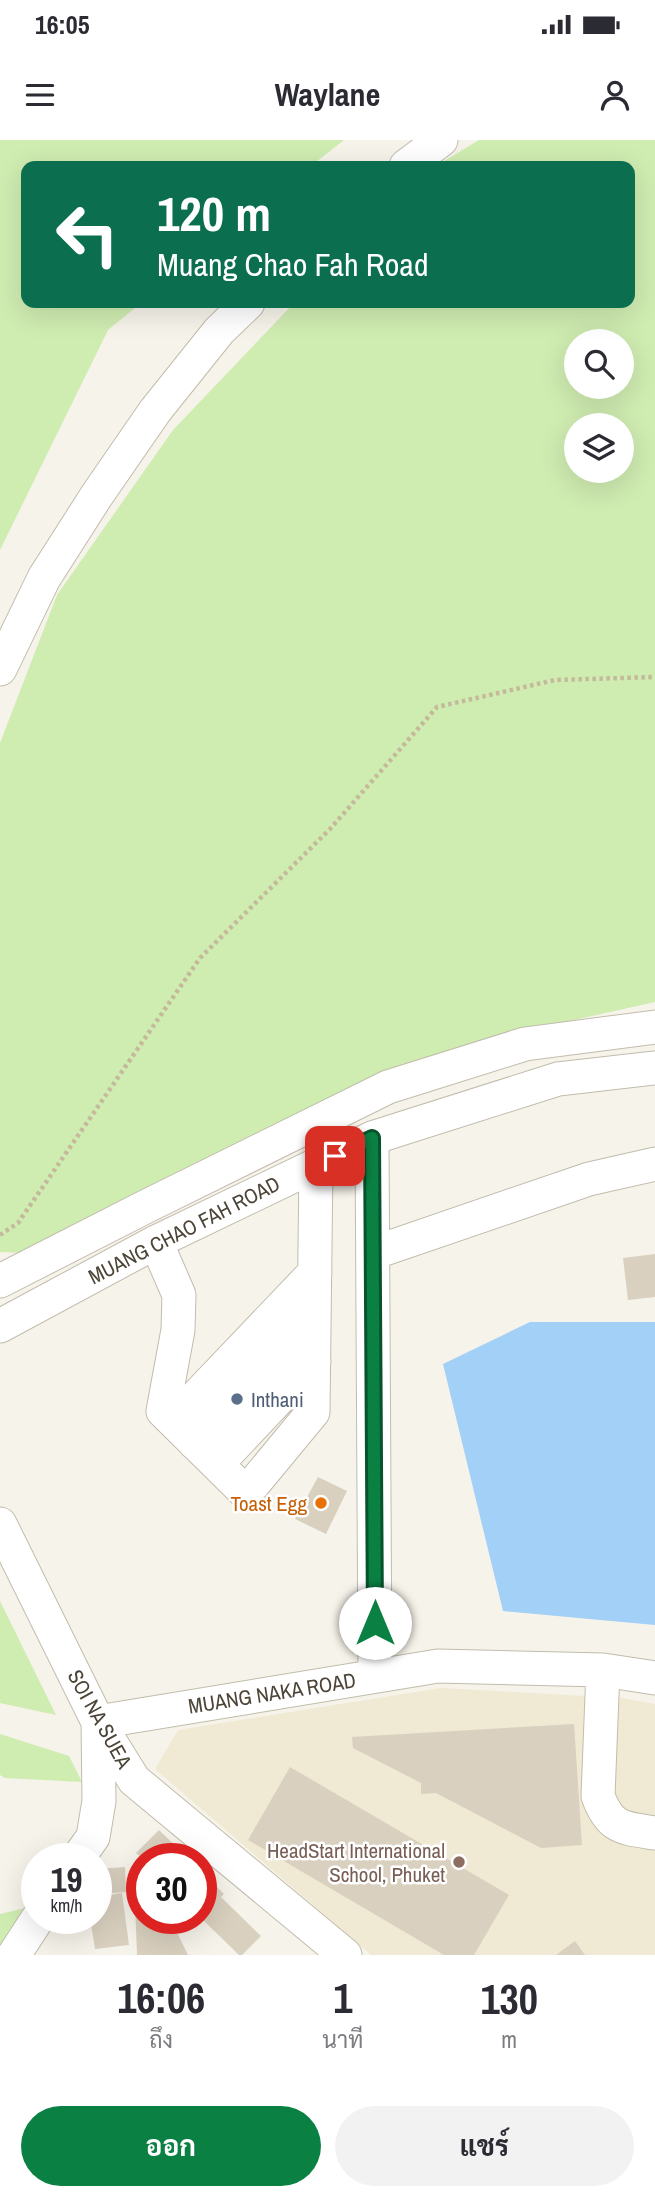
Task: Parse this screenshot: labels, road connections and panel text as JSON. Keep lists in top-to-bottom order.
{
  "streets": {
    "street": ["MUANG CHAO FAH ROAD", "MUANG NAKA ROAD", "SOI NA SUEA"]
  },
  "crossings": [
    ["MUANG NAKA ROAD", "SOI NA SUEA"]
  ],
  "places": ["Inthani", "Toast Egg", "HeadStart International School, Phuket"],
  "page": {
    "status": "16:05",
    "header": "Waylane",
    "turn": ["120 m", "Muang Chao Fah Road"],
    "speed": "19 km/h",
    "limit": "30",
    "eta": [
      "16:06",
      "ถึง",
      "1",
      "นาที",
      "130",
      "m"
    ],
    "buttons": ["ออก", "แชร์"]
  }
}
